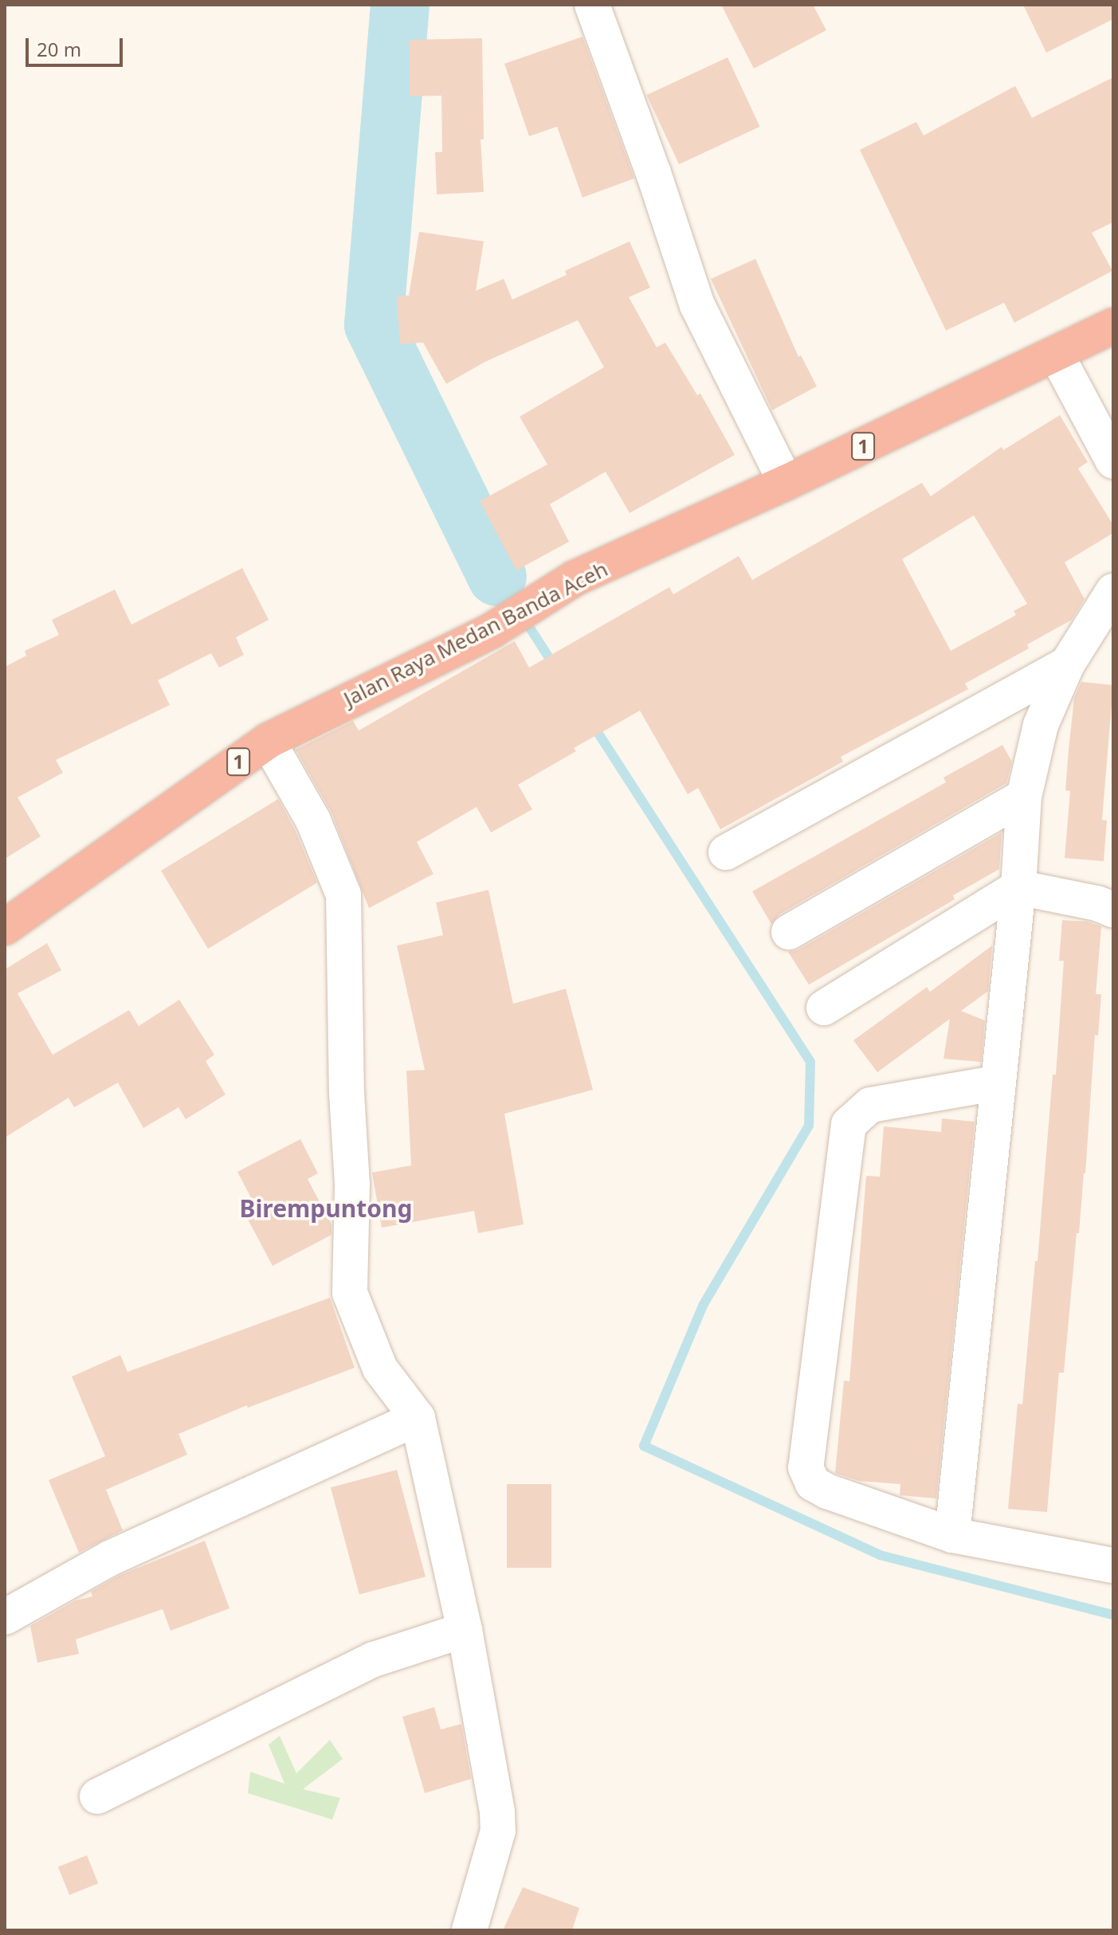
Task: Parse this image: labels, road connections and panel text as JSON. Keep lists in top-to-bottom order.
{
  "streets": {
    "highway": ["1", "Jalan Raya Medan Banda Aceh"]
  },
  "districts": ["Birempuntong"],
  "scale_bar": "20 m"
}
